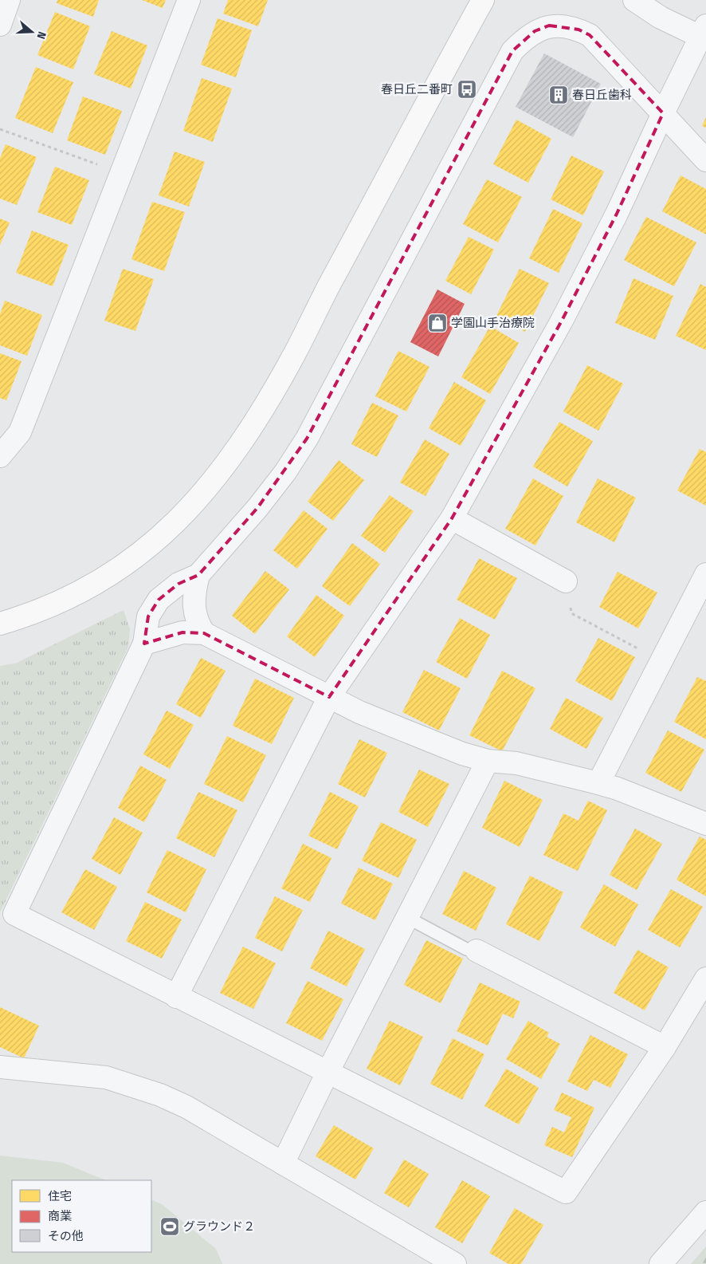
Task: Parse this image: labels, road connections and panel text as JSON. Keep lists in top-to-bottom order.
{
  "places": {
    "bus stop": ["春日丘二番町"],
    "building": ["春日丘歯科"],
    "shop": ["学園山手治療院"],
    "sports": ["グラウンド２"]
  },
  "legend": ["住宅", "商業", "その他"],
  "north": "right"
}
